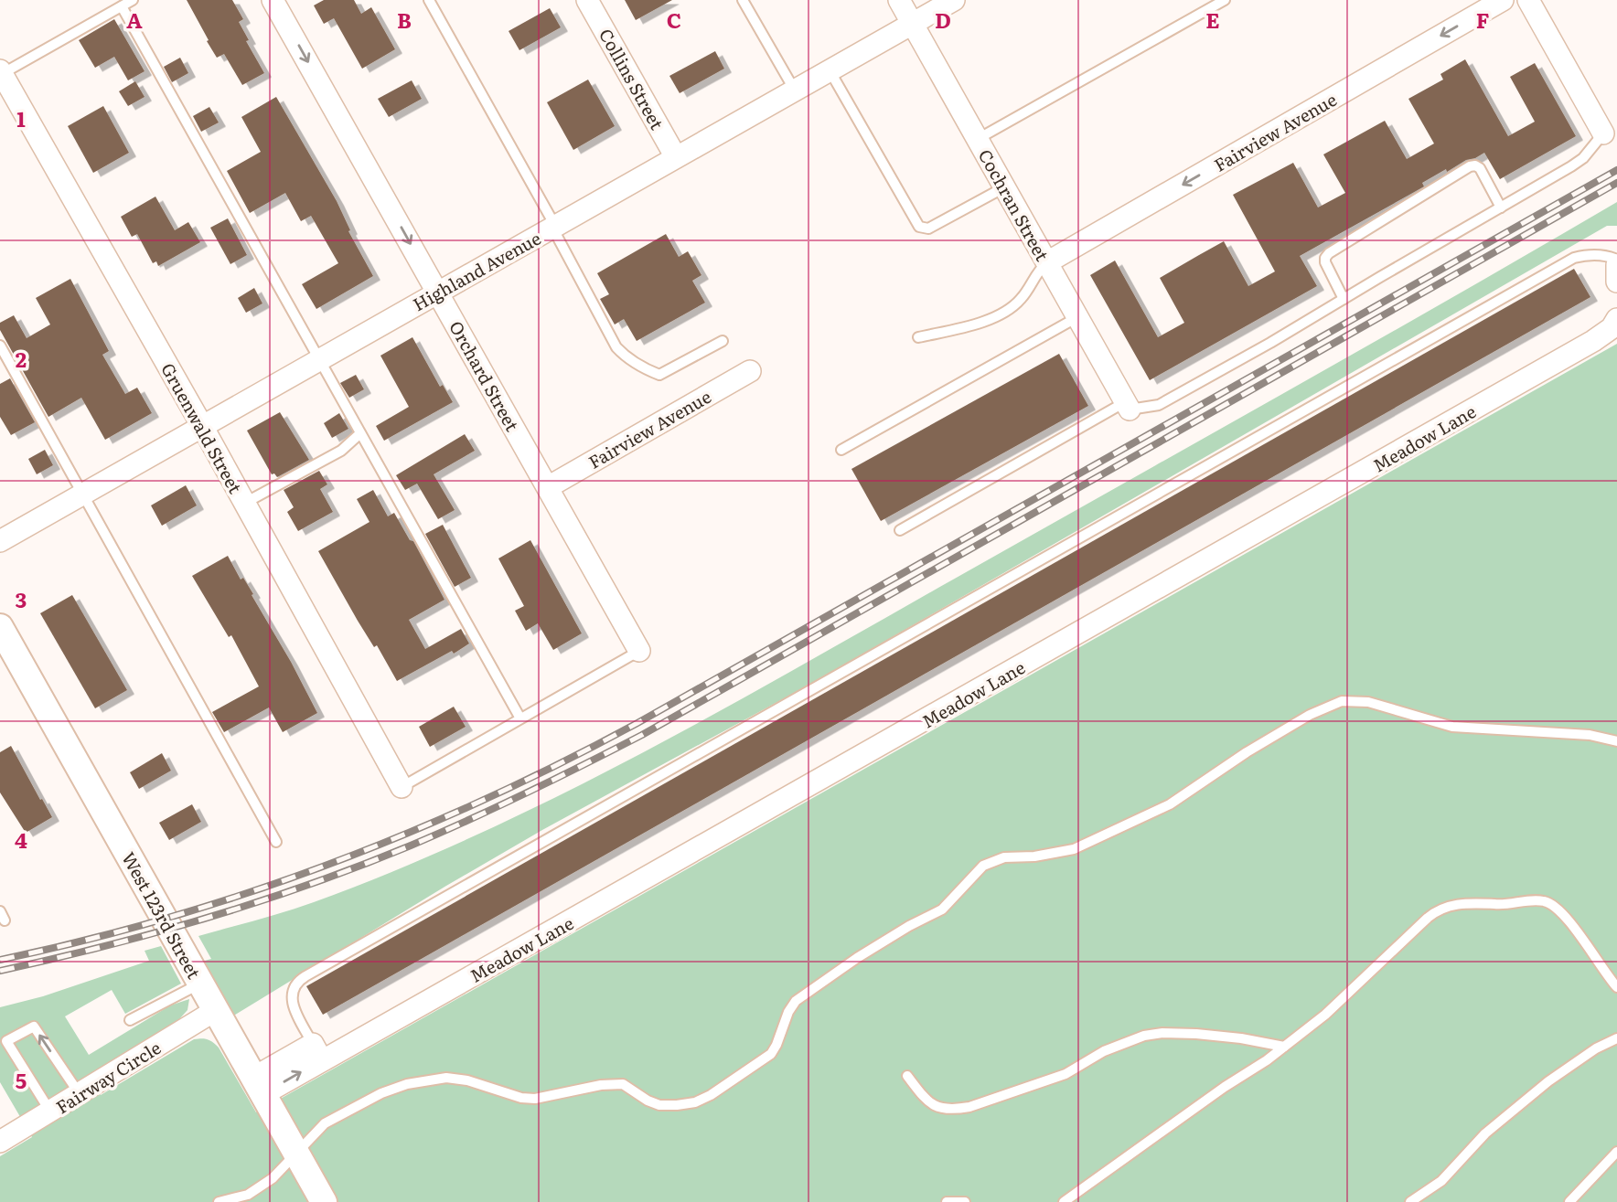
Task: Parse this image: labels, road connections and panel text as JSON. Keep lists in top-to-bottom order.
{
  "streets": {
    "street": [
      "Collins Street",
      "Fairview Avenue",
      "Cochran Street",
      "Highland Avenue",
      "Orchard Street",
      "Gruenwald Street",
      "Meadow Lane",
      "West 123rd Street",
      "Fairway Circle"
    ]
  },
  "crossings": [
    ["Collins Street", "Highland Avenue"],
    ["Fairview Avenue", "Cochran Street"],
    ["Fairview Avenue", "Orchard Street"],
    ["Cochran Street", "Highland Avenue"],
    ["Highland Avenue", "Orchard Street"],
    ["Highland Avenue", "Gruenwald Street"],
    ["Meadow Lane", "West 123rd Street"],
    ["West 123rd Street", "Fairway Circle"]
  ],
  "one_way": ["Fairview Avenue", "Orchard Street"],
  "grid": {
    "columns": [
      "A",
      "B",
      "C",
      "D",
      "E",
      "F"
    ],
    "rows": [
      "1",
      "2",
      "3",
      "4",
      "5"
    ]
  }
}
